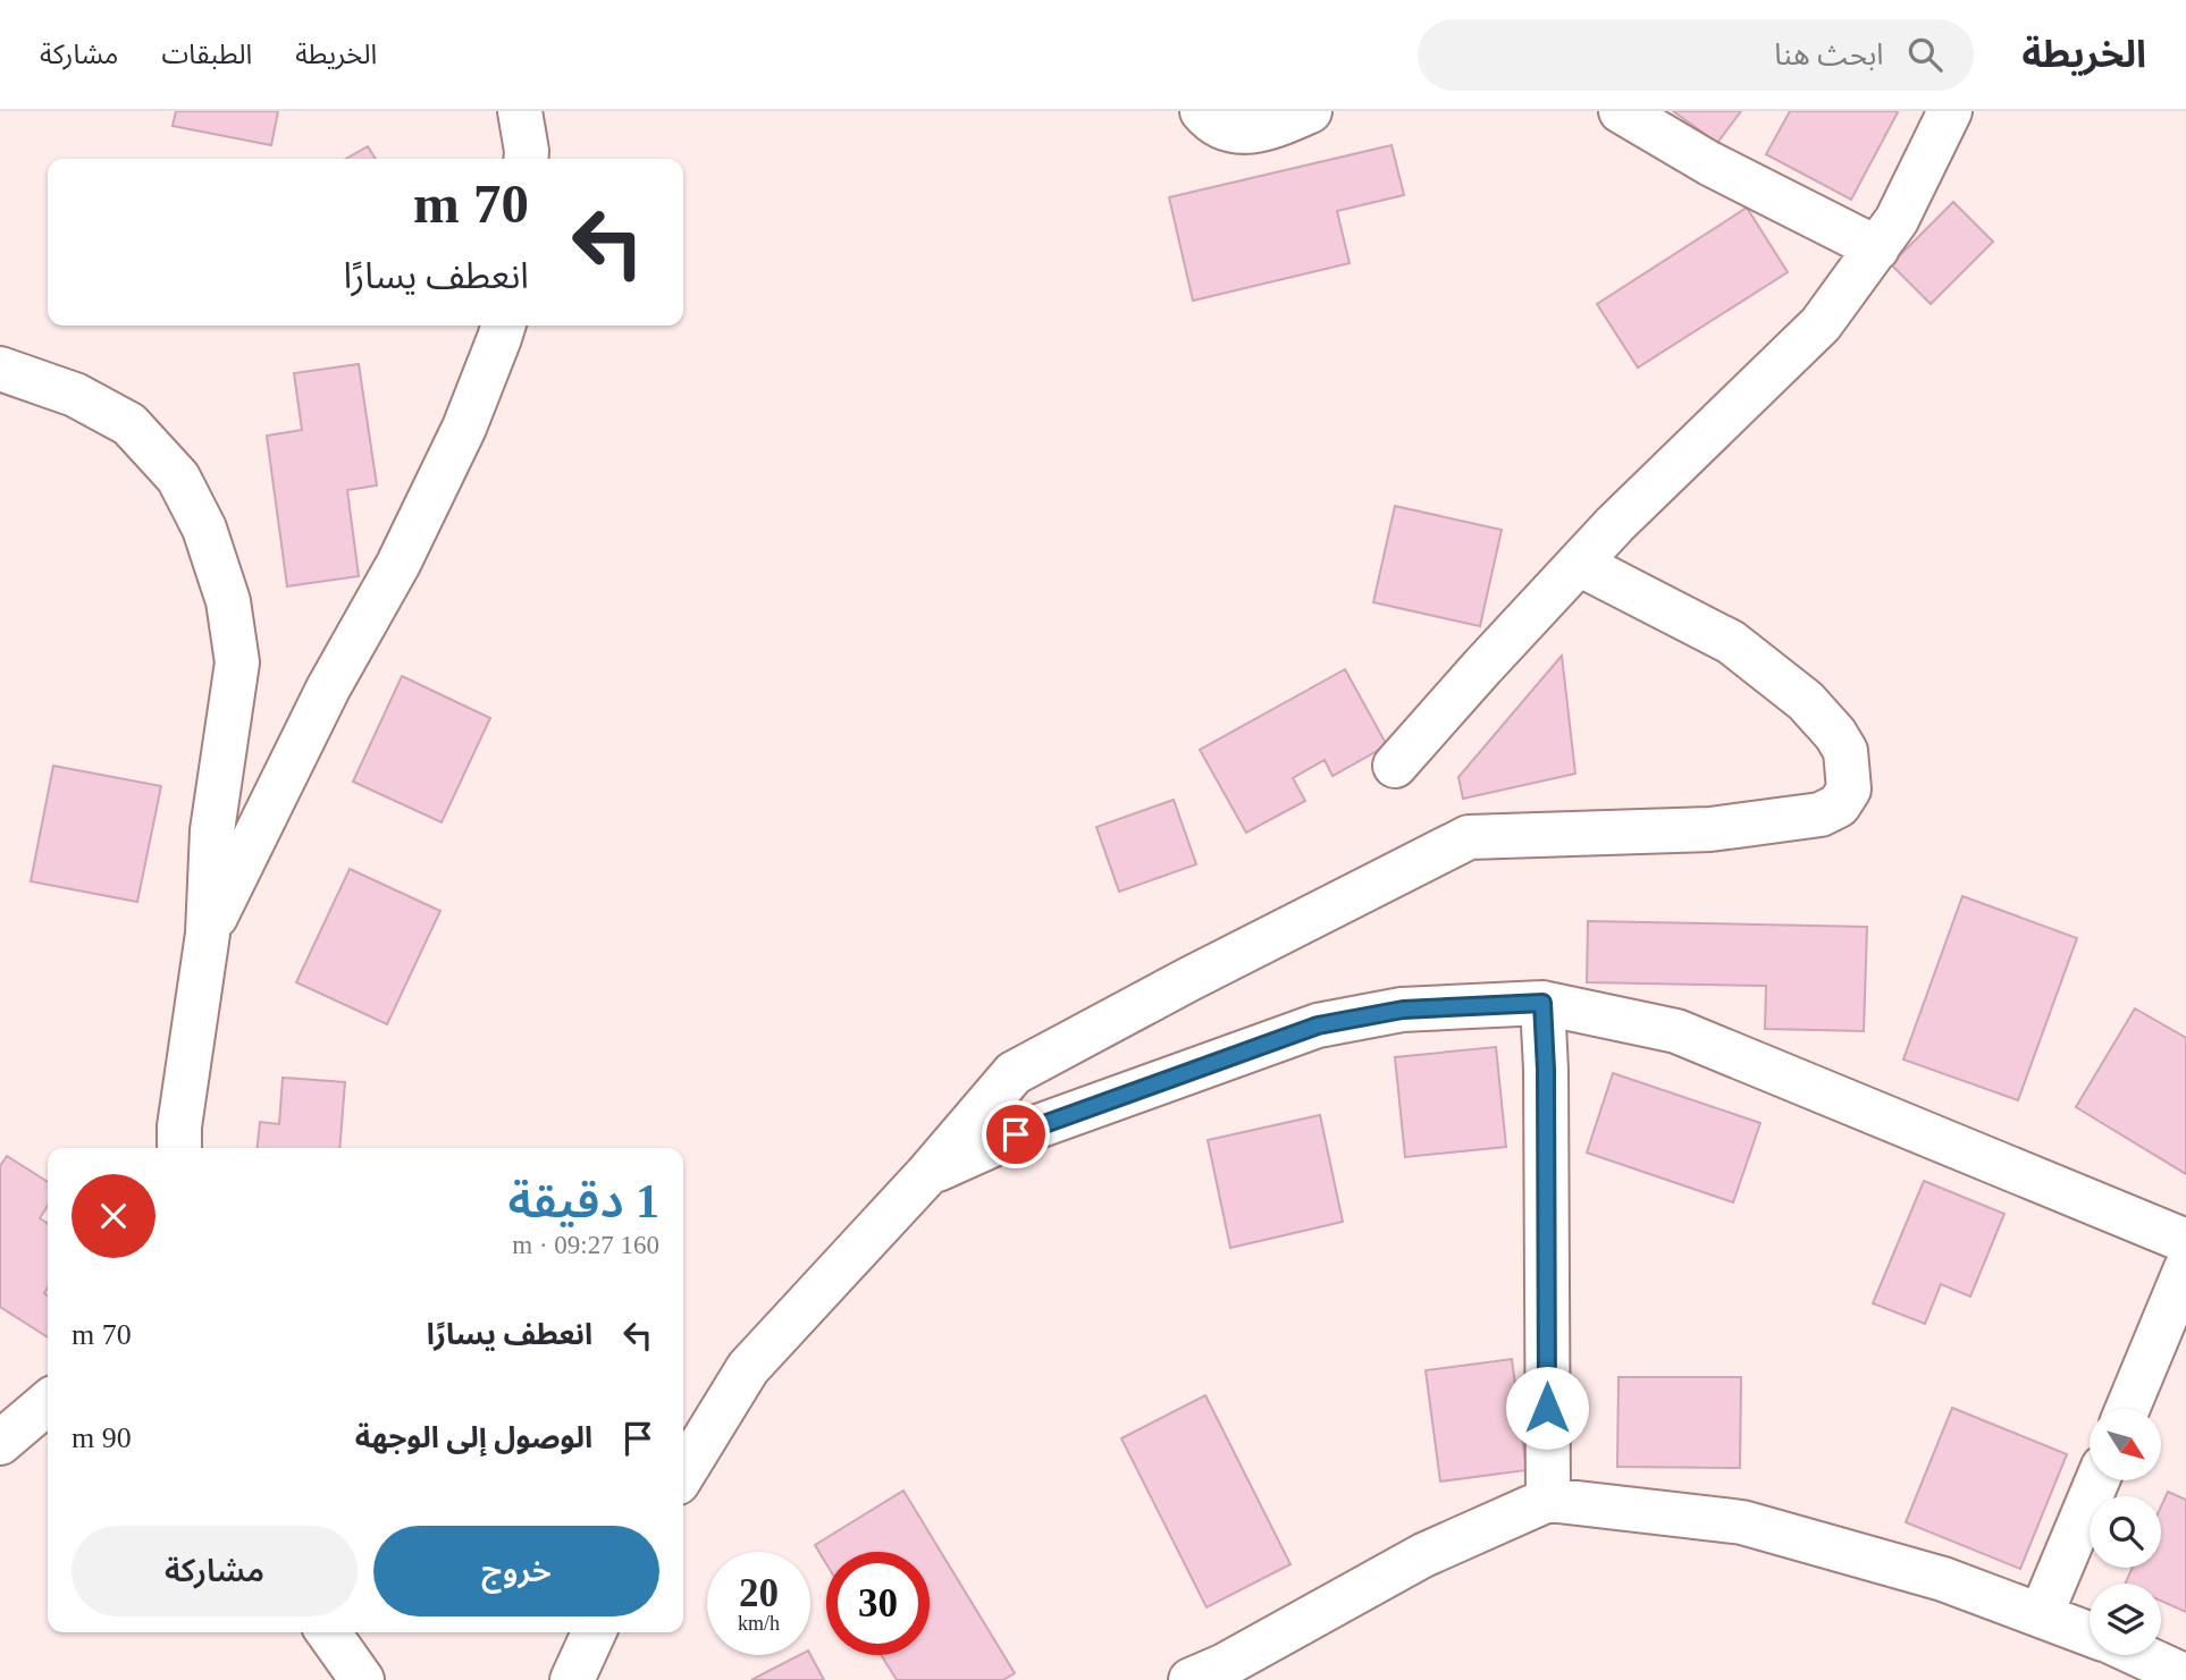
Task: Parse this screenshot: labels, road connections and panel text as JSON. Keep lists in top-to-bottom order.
{
  "north": "bottom right",
  "page": {
    "header": "الخريطة",
    "search": "ابحث هنا",
    "nav": ["الخريطة", "الطبقات", "مشاركة"],
    "turn": ["70 m", "انعطف يسارًا"],
    "heading": ["1 دقيقة", "160 m · 09:27"],
    "list": [
      {
        "name": "انعطف يسارًا",
        "value": "70 m"
      },
      {
        "name": "الوصول إلى الوجهة",
        "value": "90 m"
      }
    ],
    "buttons": ["خروج", "مشاركة"],
    "speed": "20 km/h",
    "limit": "30"
  }
}
